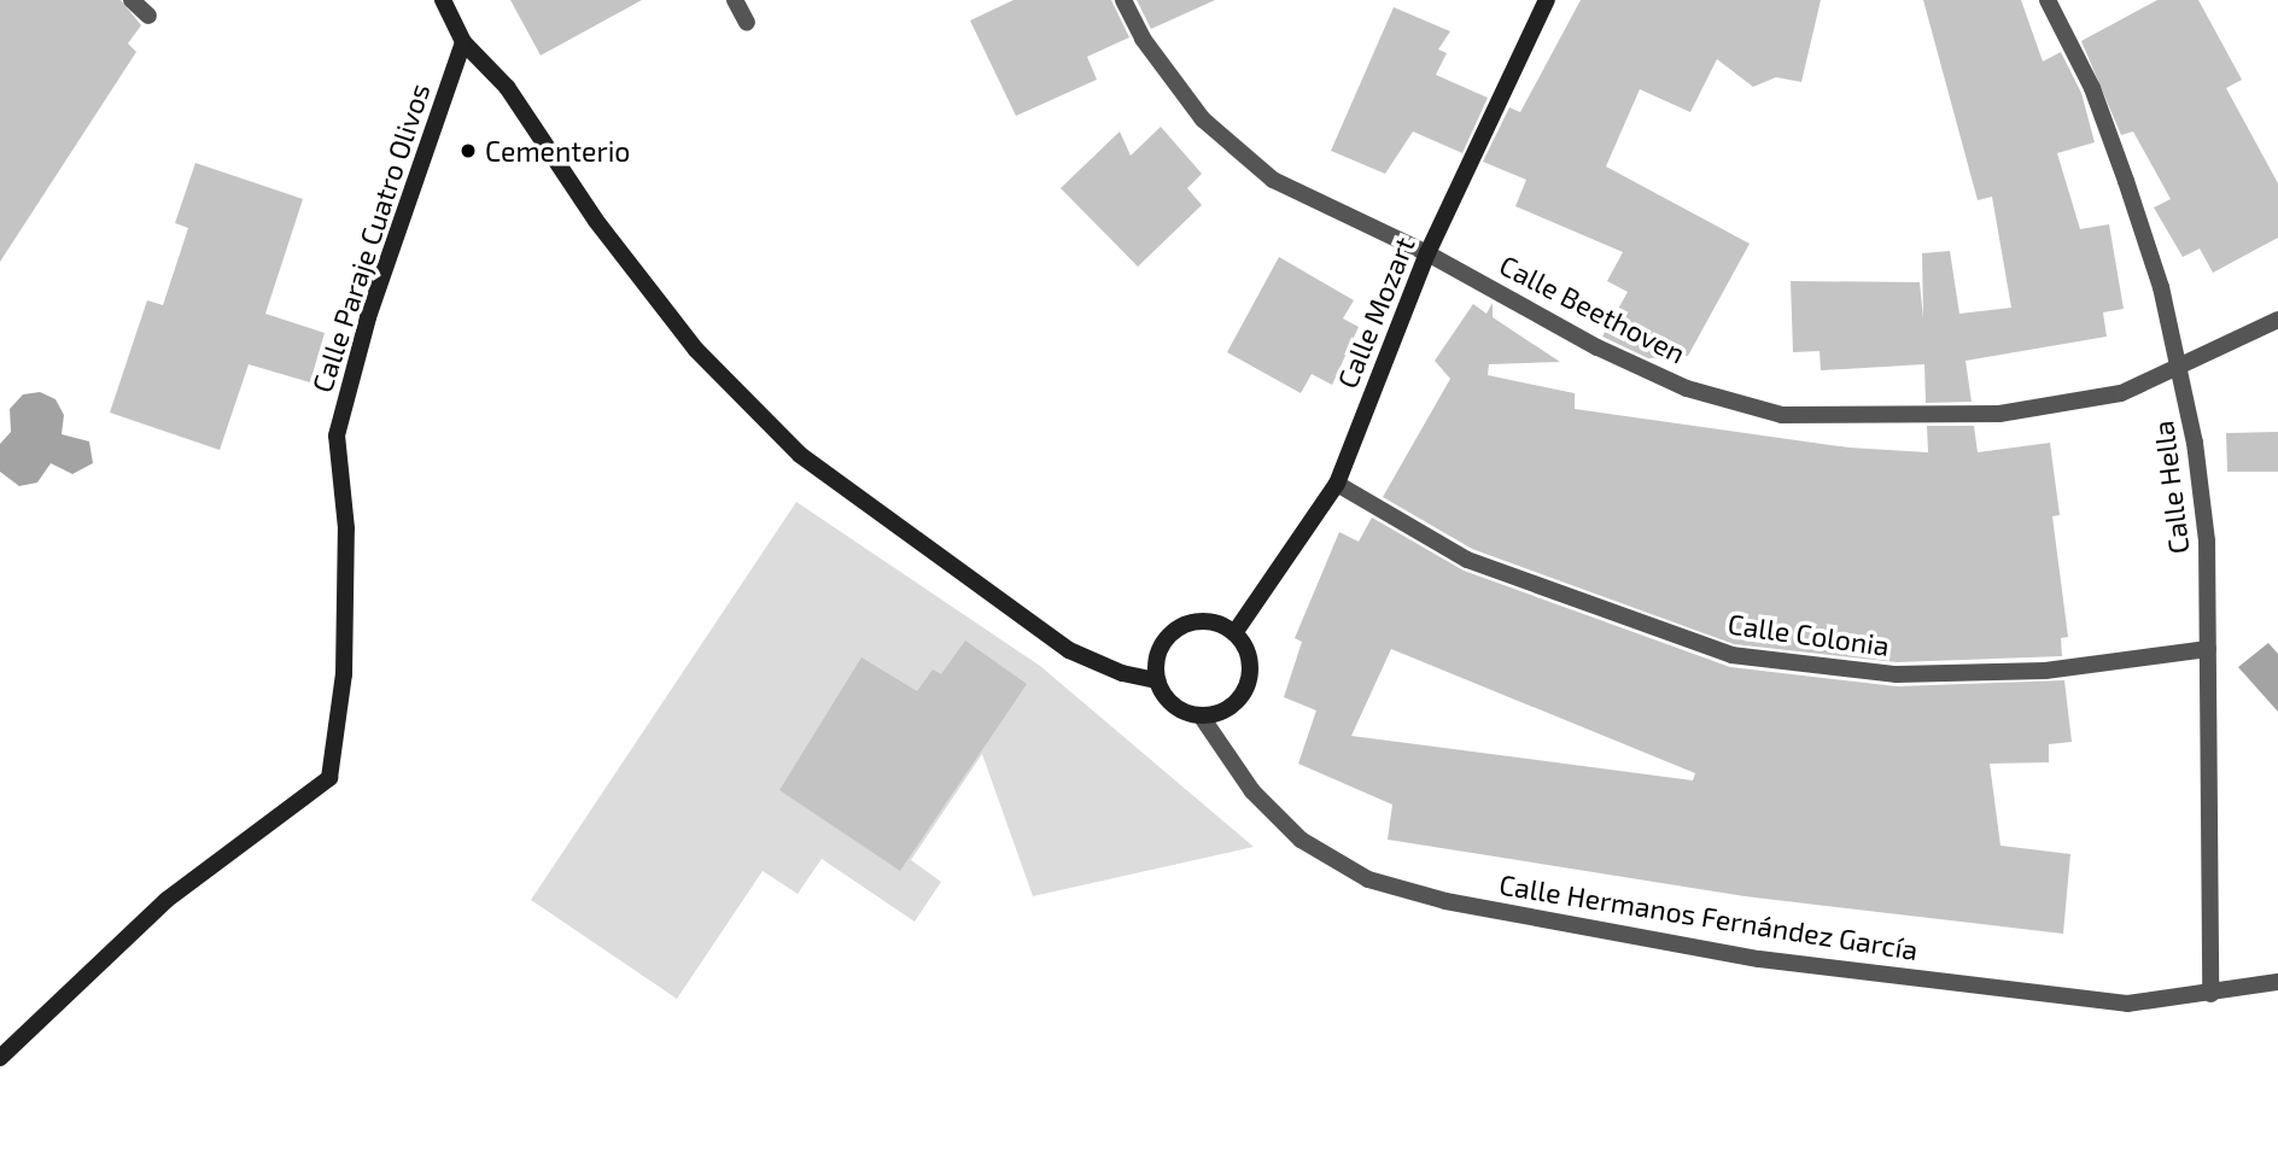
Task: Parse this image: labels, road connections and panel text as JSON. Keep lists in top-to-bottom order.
{
  "streets": {
    "street": [
      "Calle Paraje Cuatro Olivos",
      "Calle Beethoven",
      "Calle Mozart",
      "Calle Hella",
      "Calle Colonia",
      "Calle Hermanos Fernández García"
    ]
  },
  "crossings": [
    ["Calle Beethoven", "Calle Mozart"],
    ["Calle Beethoven", "Calle Hella"],
    ["Calle Mozart", "Calle Colonia"],
    ["Calle Mozart", "Calle Hermanos Fernández García"],
    ["Calle Hella", "Calle Colonia"],
    ["Calle Hella", "Calle Hermanos Fernández García"]
  ],
  "places": ["Cementerio"]
}
